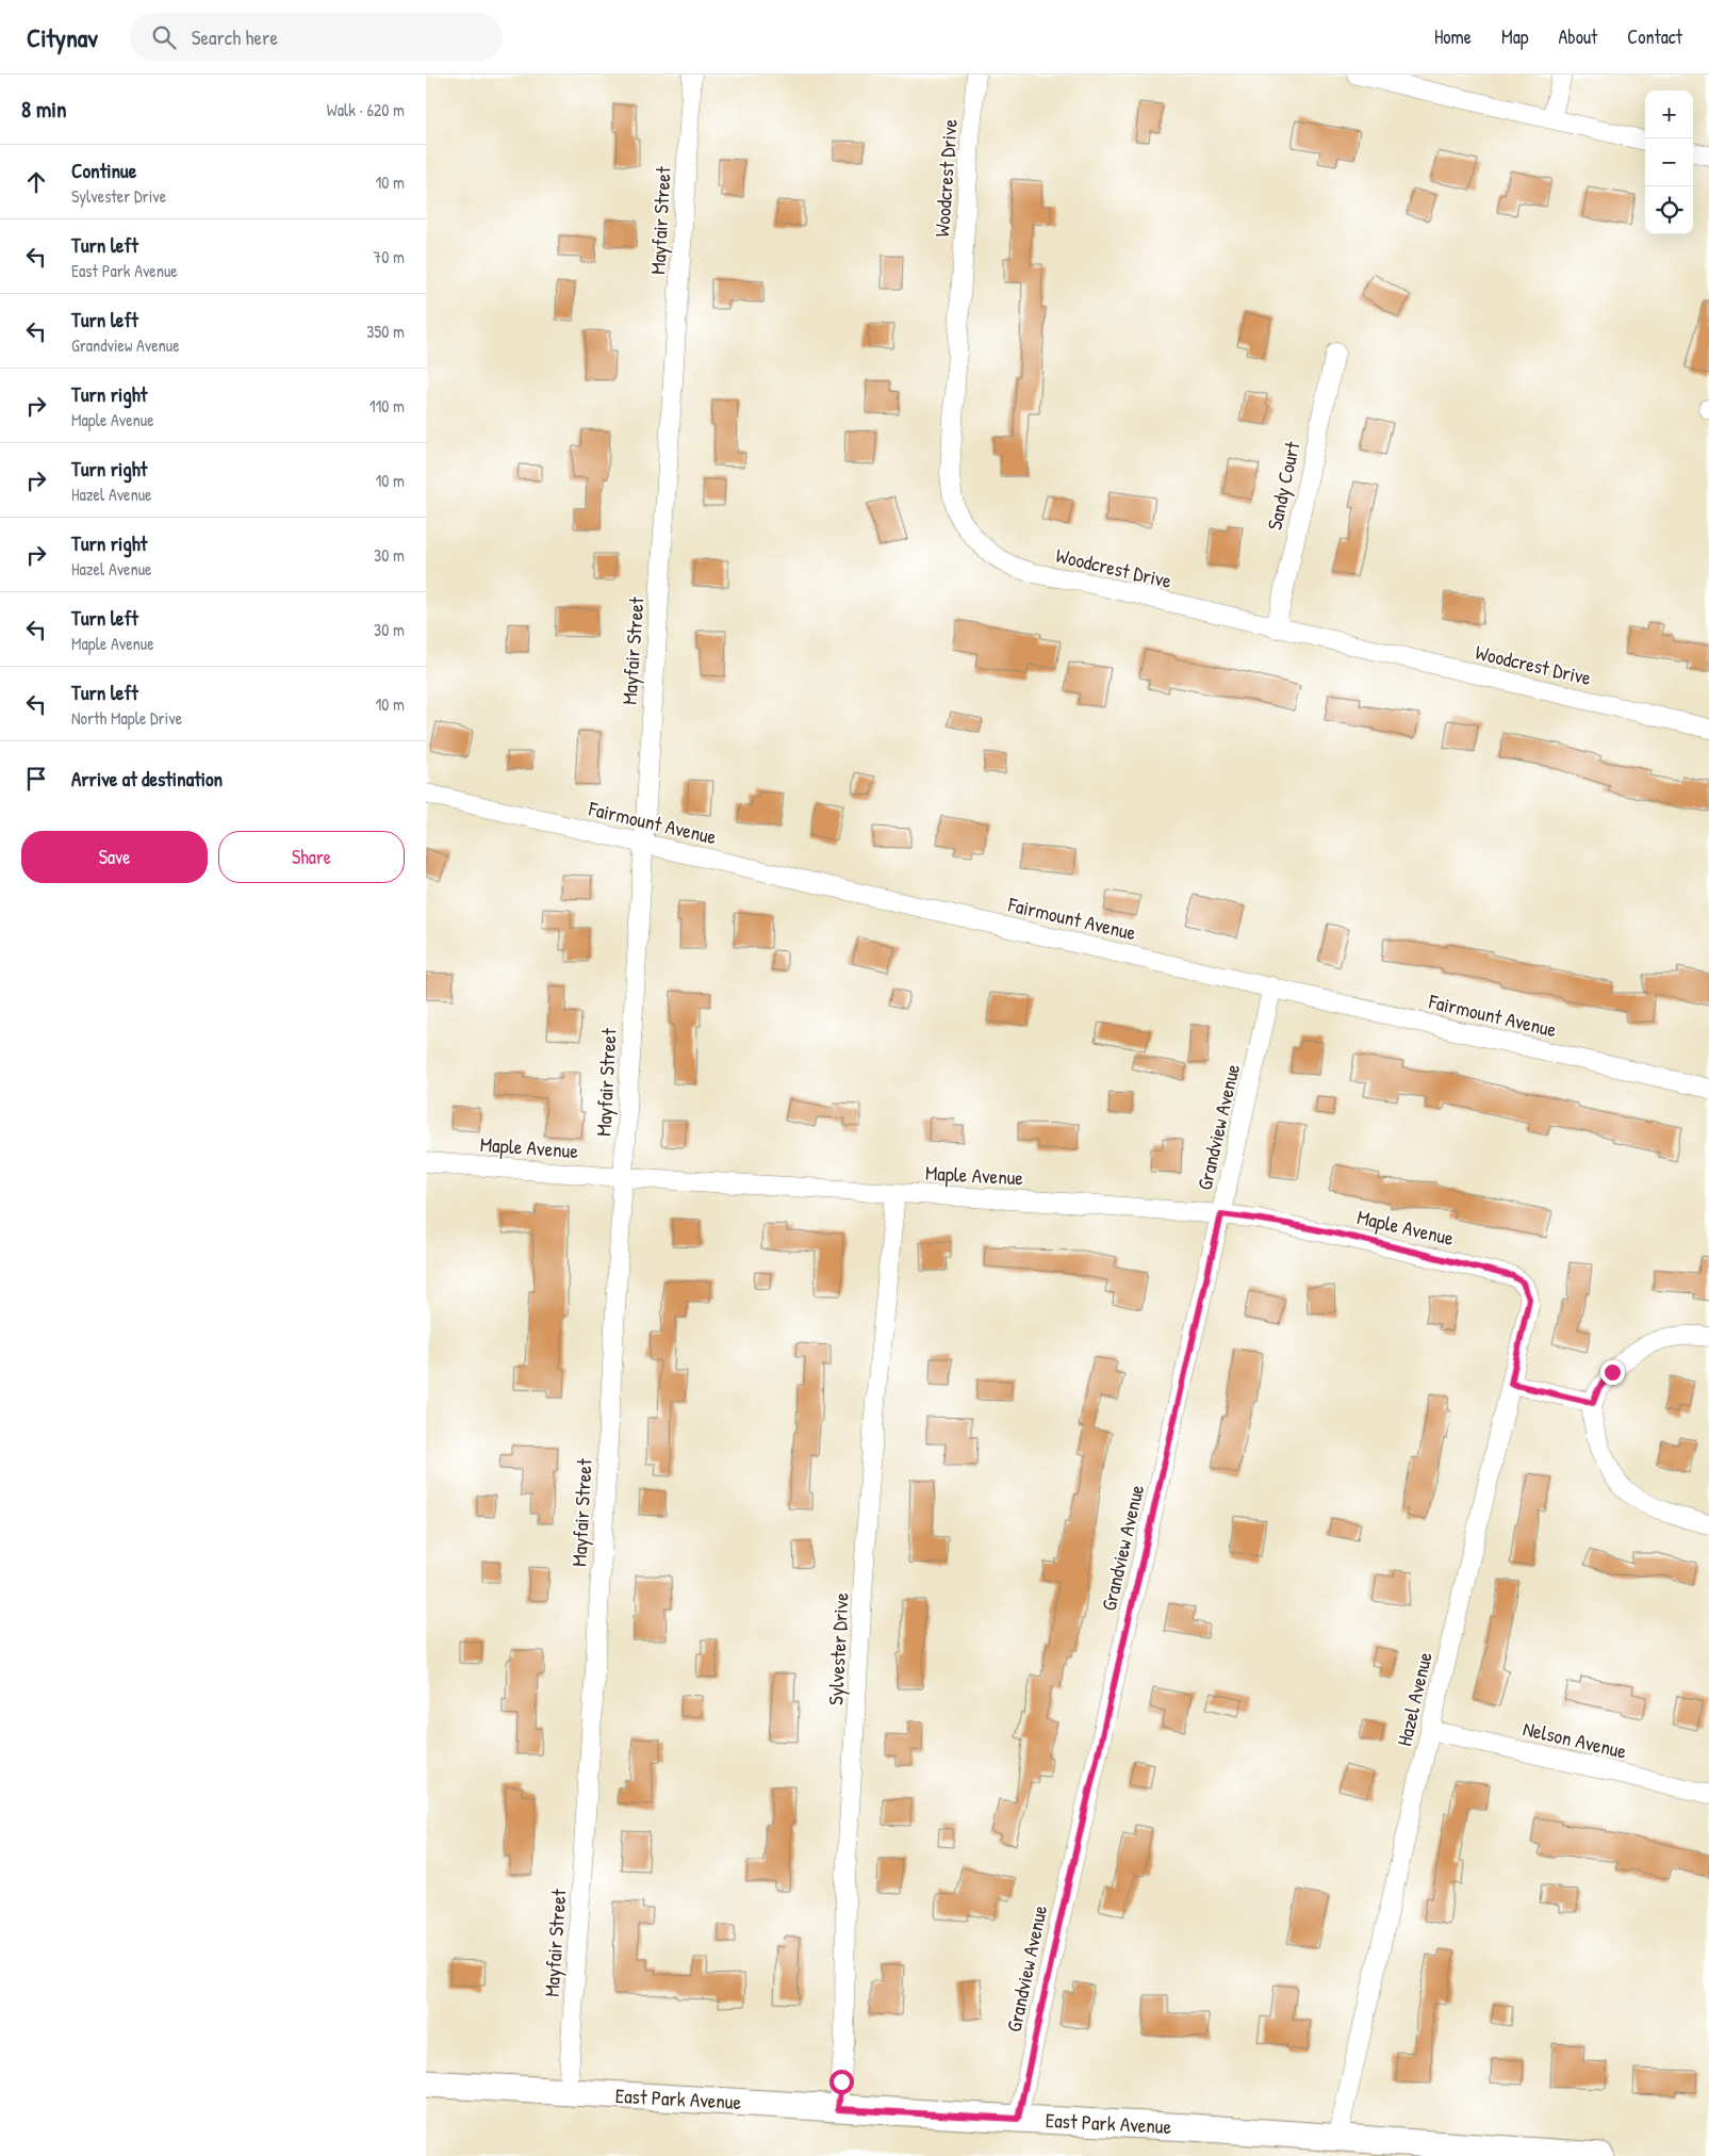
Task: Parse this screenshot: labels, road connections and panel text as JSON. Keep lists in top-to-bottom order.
{
  "streets": {
    "main road": ["East Park Avenue"],
    "street": [
      "Woodcrest Drive",
      "Mayfair Street",
      "Sandy Court",
      "Fairmount Avenue",
      "Grandview Avenue",
      "Maple Avenue",
      "Sylvester Drive",
      "Hazel Avenue",
      "Nelson Avenue"
    ]
  },
  "crossings": [
    ["Woodcrest Drive", "Sandy Court"],
    ["Mayfair Street", "Fairmount Avenue"],
    ["Mayfair Street", "Maple Avenue"],
    ["Mayfair Street", "East Park Avenue"],
    ["Fairmount Avenue", "Grandview Avenue"],
    ["Grandview Avenue", "Maple Avenue"],
    ["Grandview Avenue", "East Park Avenue"],
    ["Maple Avenue", "Sylvester Drive"],
    ["Maple Avenue", "Hazel Avenue"],
    ["Sylvester Drive", "East Park Avenue"],
    ["Hazel Avenue", "Nelson Avenue"],
    ["Hazel Avenue", "East Park Avenue"]
  ],
  "page": {
    "header": "Citynav",
    "search": "Search here",
    "nav": [
      "Home",
      "Map",
      "About",
      "Contact"
    ],
    "heading": ["8 min", "Walk · 620 m"],
    "map_buttons": ["+", "−"],
    "list": [
      ["Continue", "Sylvester Drive", "10 m"],
      ["Turn left", "East Park Avenue", "70 m"],
      ["Turn left", "Grandview Avenue", "350 m"],
      ["Turn right", "Maple Avenue", "110 m"],
      ["Turn right", "Hazel Avenue", "10 m"],
      ["Turn right", "Hazel Avenue", "30 m"],
      ["Turn left", "Maple Avenue", "30 m"],
      ["Turn left", "North Maple Drive", "10 m"],
      "Arrive at destination"
    ],
    "buttons": ["Save", "Share"]
  }
}
